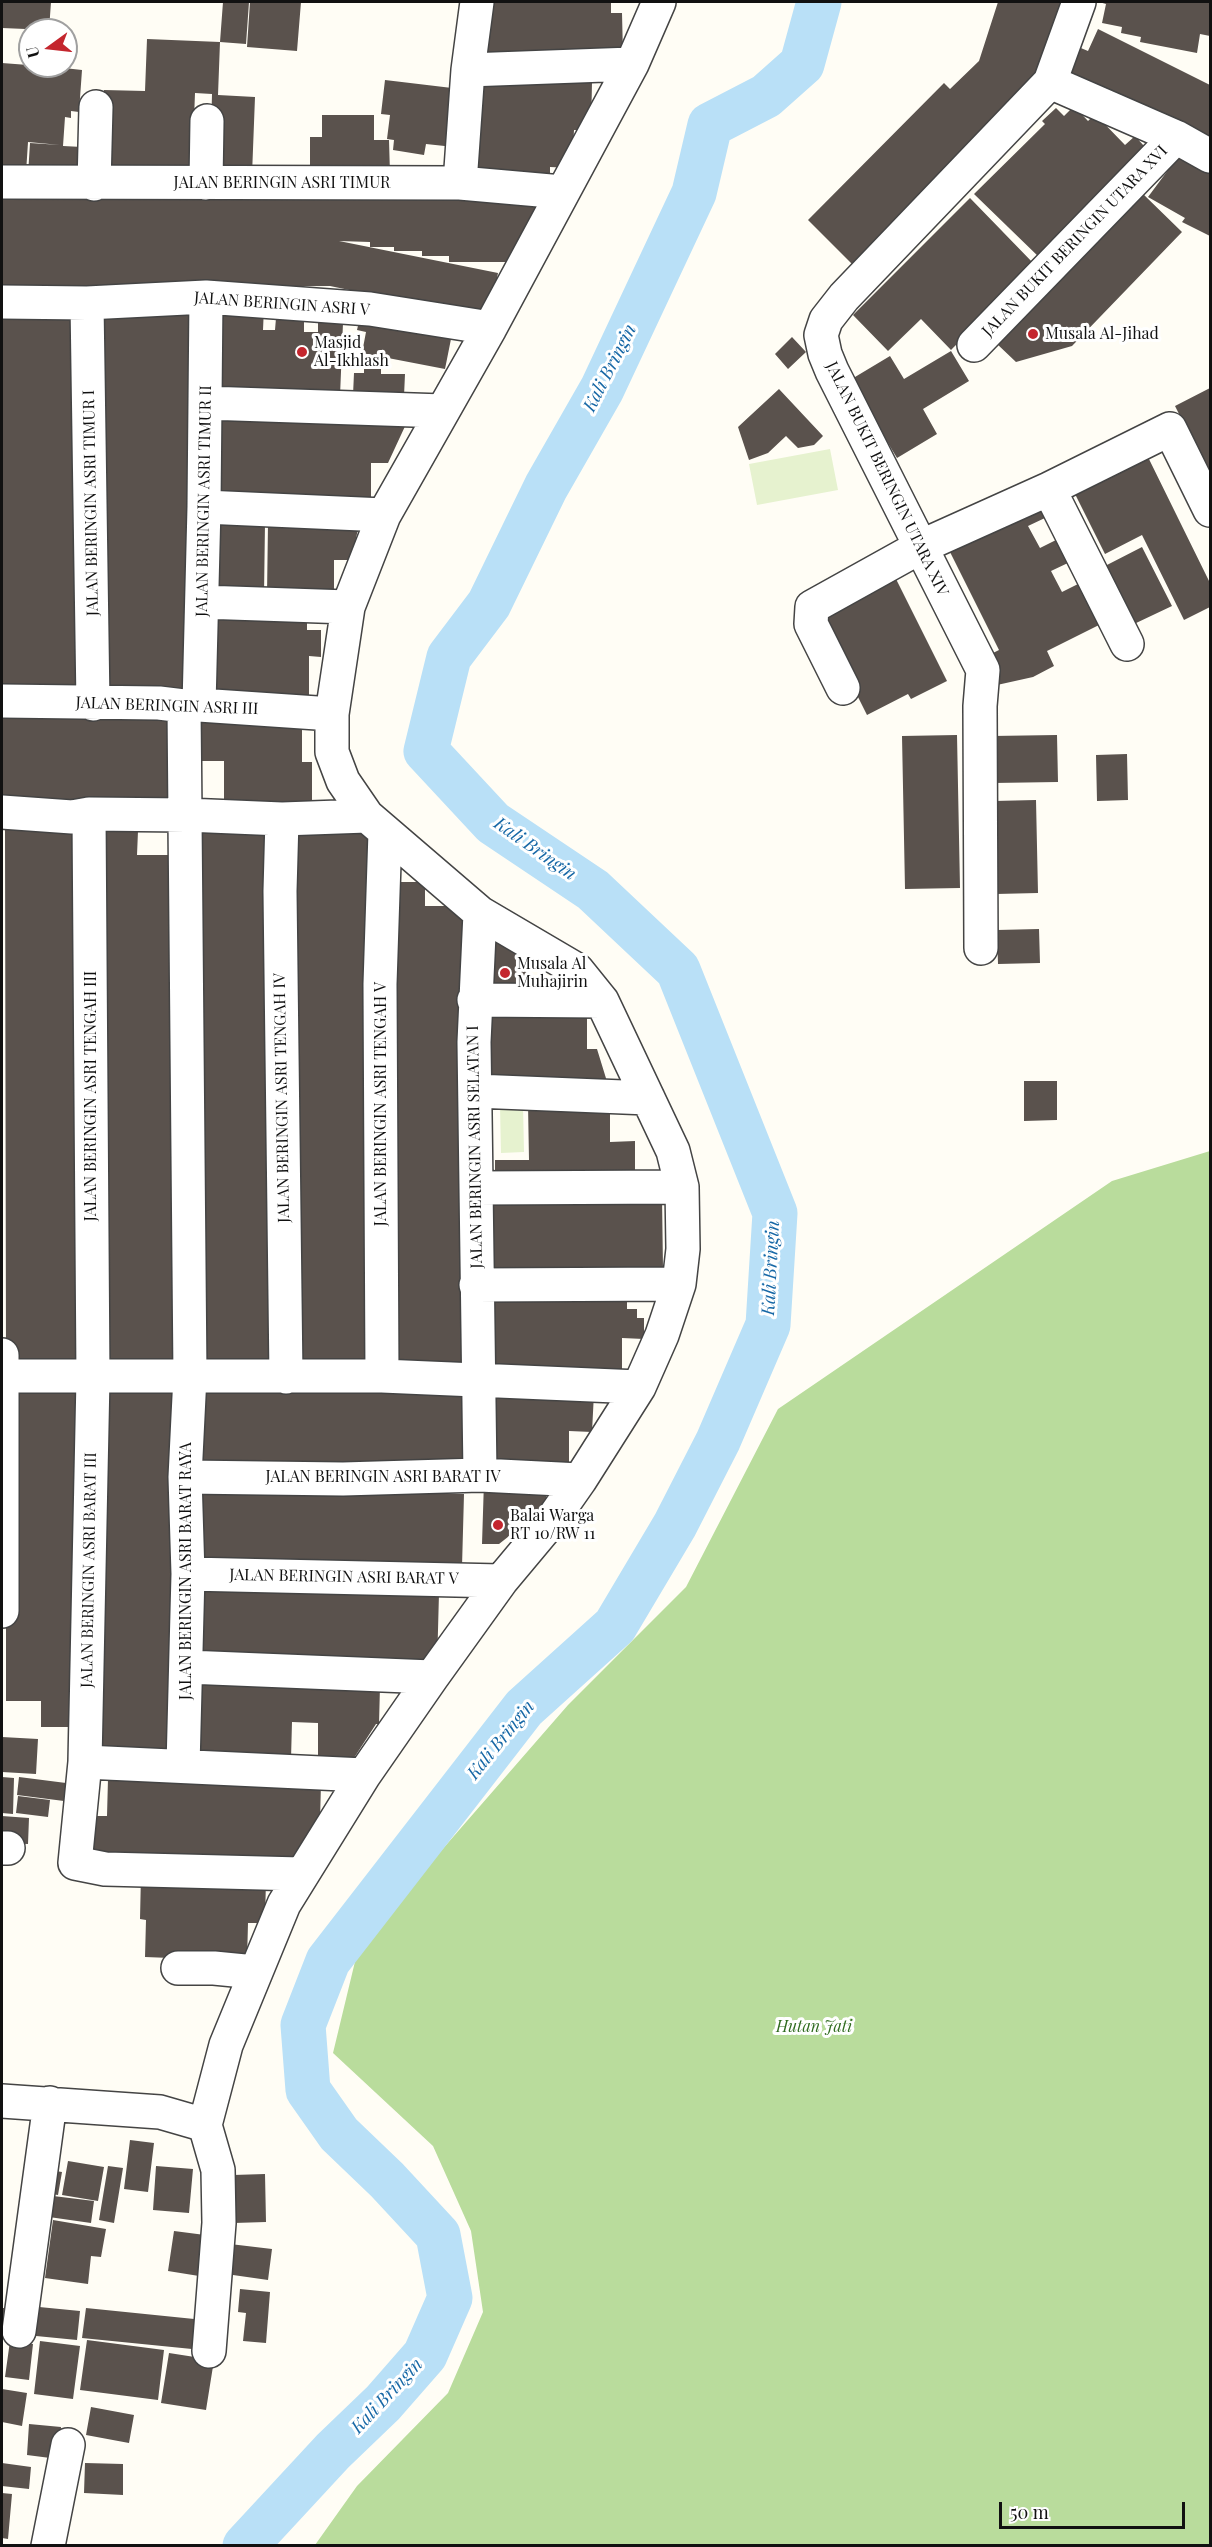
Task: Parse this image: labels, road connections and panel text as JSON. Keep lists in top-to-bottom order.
{
  "streets": {
    "street": [
      "JALAN BERINGIN ASRI TIMUR",
      "JALAN BUKIT BERINGIN UTARA XVI",
      "JALAN BERINGIN ASRI V",
      "JALAN BUKIT BERINGIN UTARA XIV",
      "JALAN BERINGIN ASRI TIMUR II",
      "JALAN BERINGIN ASRI TIMUR I",
      "JALAN BERINGIN ASRI III",
      "JALAN BERINGIN ASRI TENGAH III",
      "JALAN BERINGIN ASRI TENGAH IV",
      "JALAN BERINGIN ASRI TENGAH V",
      "JALAN BERINGIN ASRI SELATAN I",
      "JALAN BERINGIN ASRI BARAT IV",
      "JALAN BERINGIN ASRI BARAT III",
      "JALAN BERINGIN ASRI BARAT RAYA",
      "JALAN BERINGIN ASRI BARAT V"
    ]
  },
  "crossings": [
    ["JALAN BERINGIN ASRI V", "JALAN BERINGIN ASRI TIMUR II"],
    ["JALAN BERINGIN ASRI V", "JALAN BERINGIN ASRI TIMUR I"],
    ["JALAN BERINGIN ASRI TIMUR II", "JALAN BERINGIN ASRI III"],
    ["JALAN BERINGIN ASRI TIMUR II", "JALAN BERINGIN ASRI BARAT RAYA"],
    ["JALAN BERINGIN ASRI TIMUR I", "JALAN BERINGIN ASRI III"],
    ["JALAN BERINGIN ASRI TENGAH III", "JALAN BERINGIN ASRI BARAT III"],
    ["JALAN BERINGIN ASRI SELATAN I", "JALAN BERINGIN ASRI BARAT IV"],
    ["JALAN BERINGIN ASRI BARAT IV", "JALAN BERINGIN ASRI BARAT RAYA"],
    ["JALAN BERINGIN ASRI BARAT RAYA", "JALAN BERINGIN ASRI BARAT V"]
  ],
  "water": ["Kali Bringin"],
  "parks": ["Hutan Jati"],
  "places": [
    "Musala Al-Jihad",
    "Masjid Al-Ikhlash",
    "Musala Al Muhajirin",
    "Balai Warga RT 10/RW 11"
  ],
  "scale_bar": "50 m",
  "north": "left"
}
